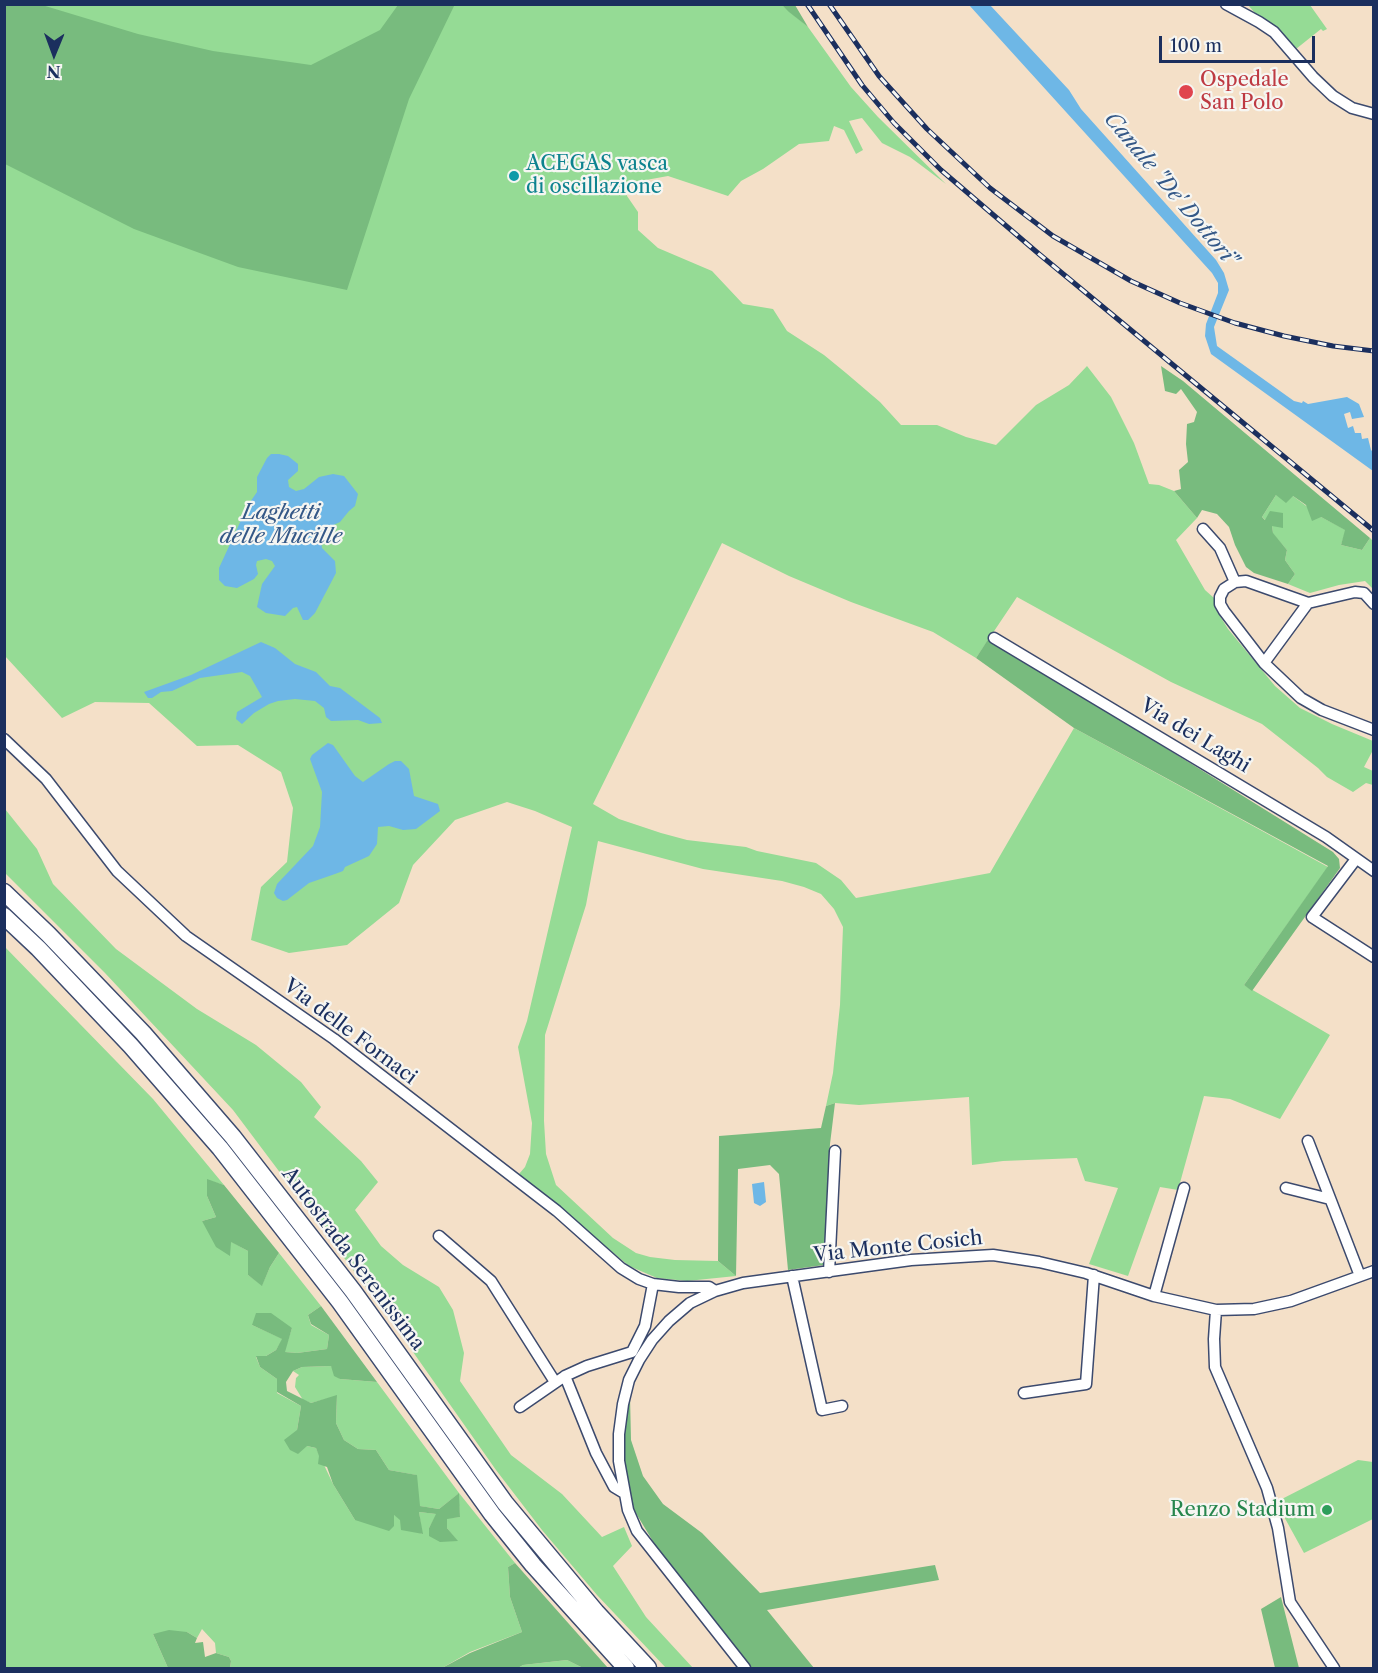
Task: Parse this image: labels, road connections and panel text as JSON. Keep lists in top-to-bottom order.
{
  "streets": {
    "highway": ["Autostrada Serenissima"],
    "street": ["Via dei Laghi", "Via delle Fornaci", "Via Monte Cosich"]
  },
  "crossings": [
    ["Via delle Fornaci", "Via Monte Cosich"]
  ],
  "water": ["Canale \"De' Dottori\"", "Laghetti delle Mucille"],
  "places": ["Ospedale San Polo", "ACEGAS vasca di oscillazione", "Renzo Stadium"],
  "scale_bar": "100 m",
  "north": "bottom"
}
